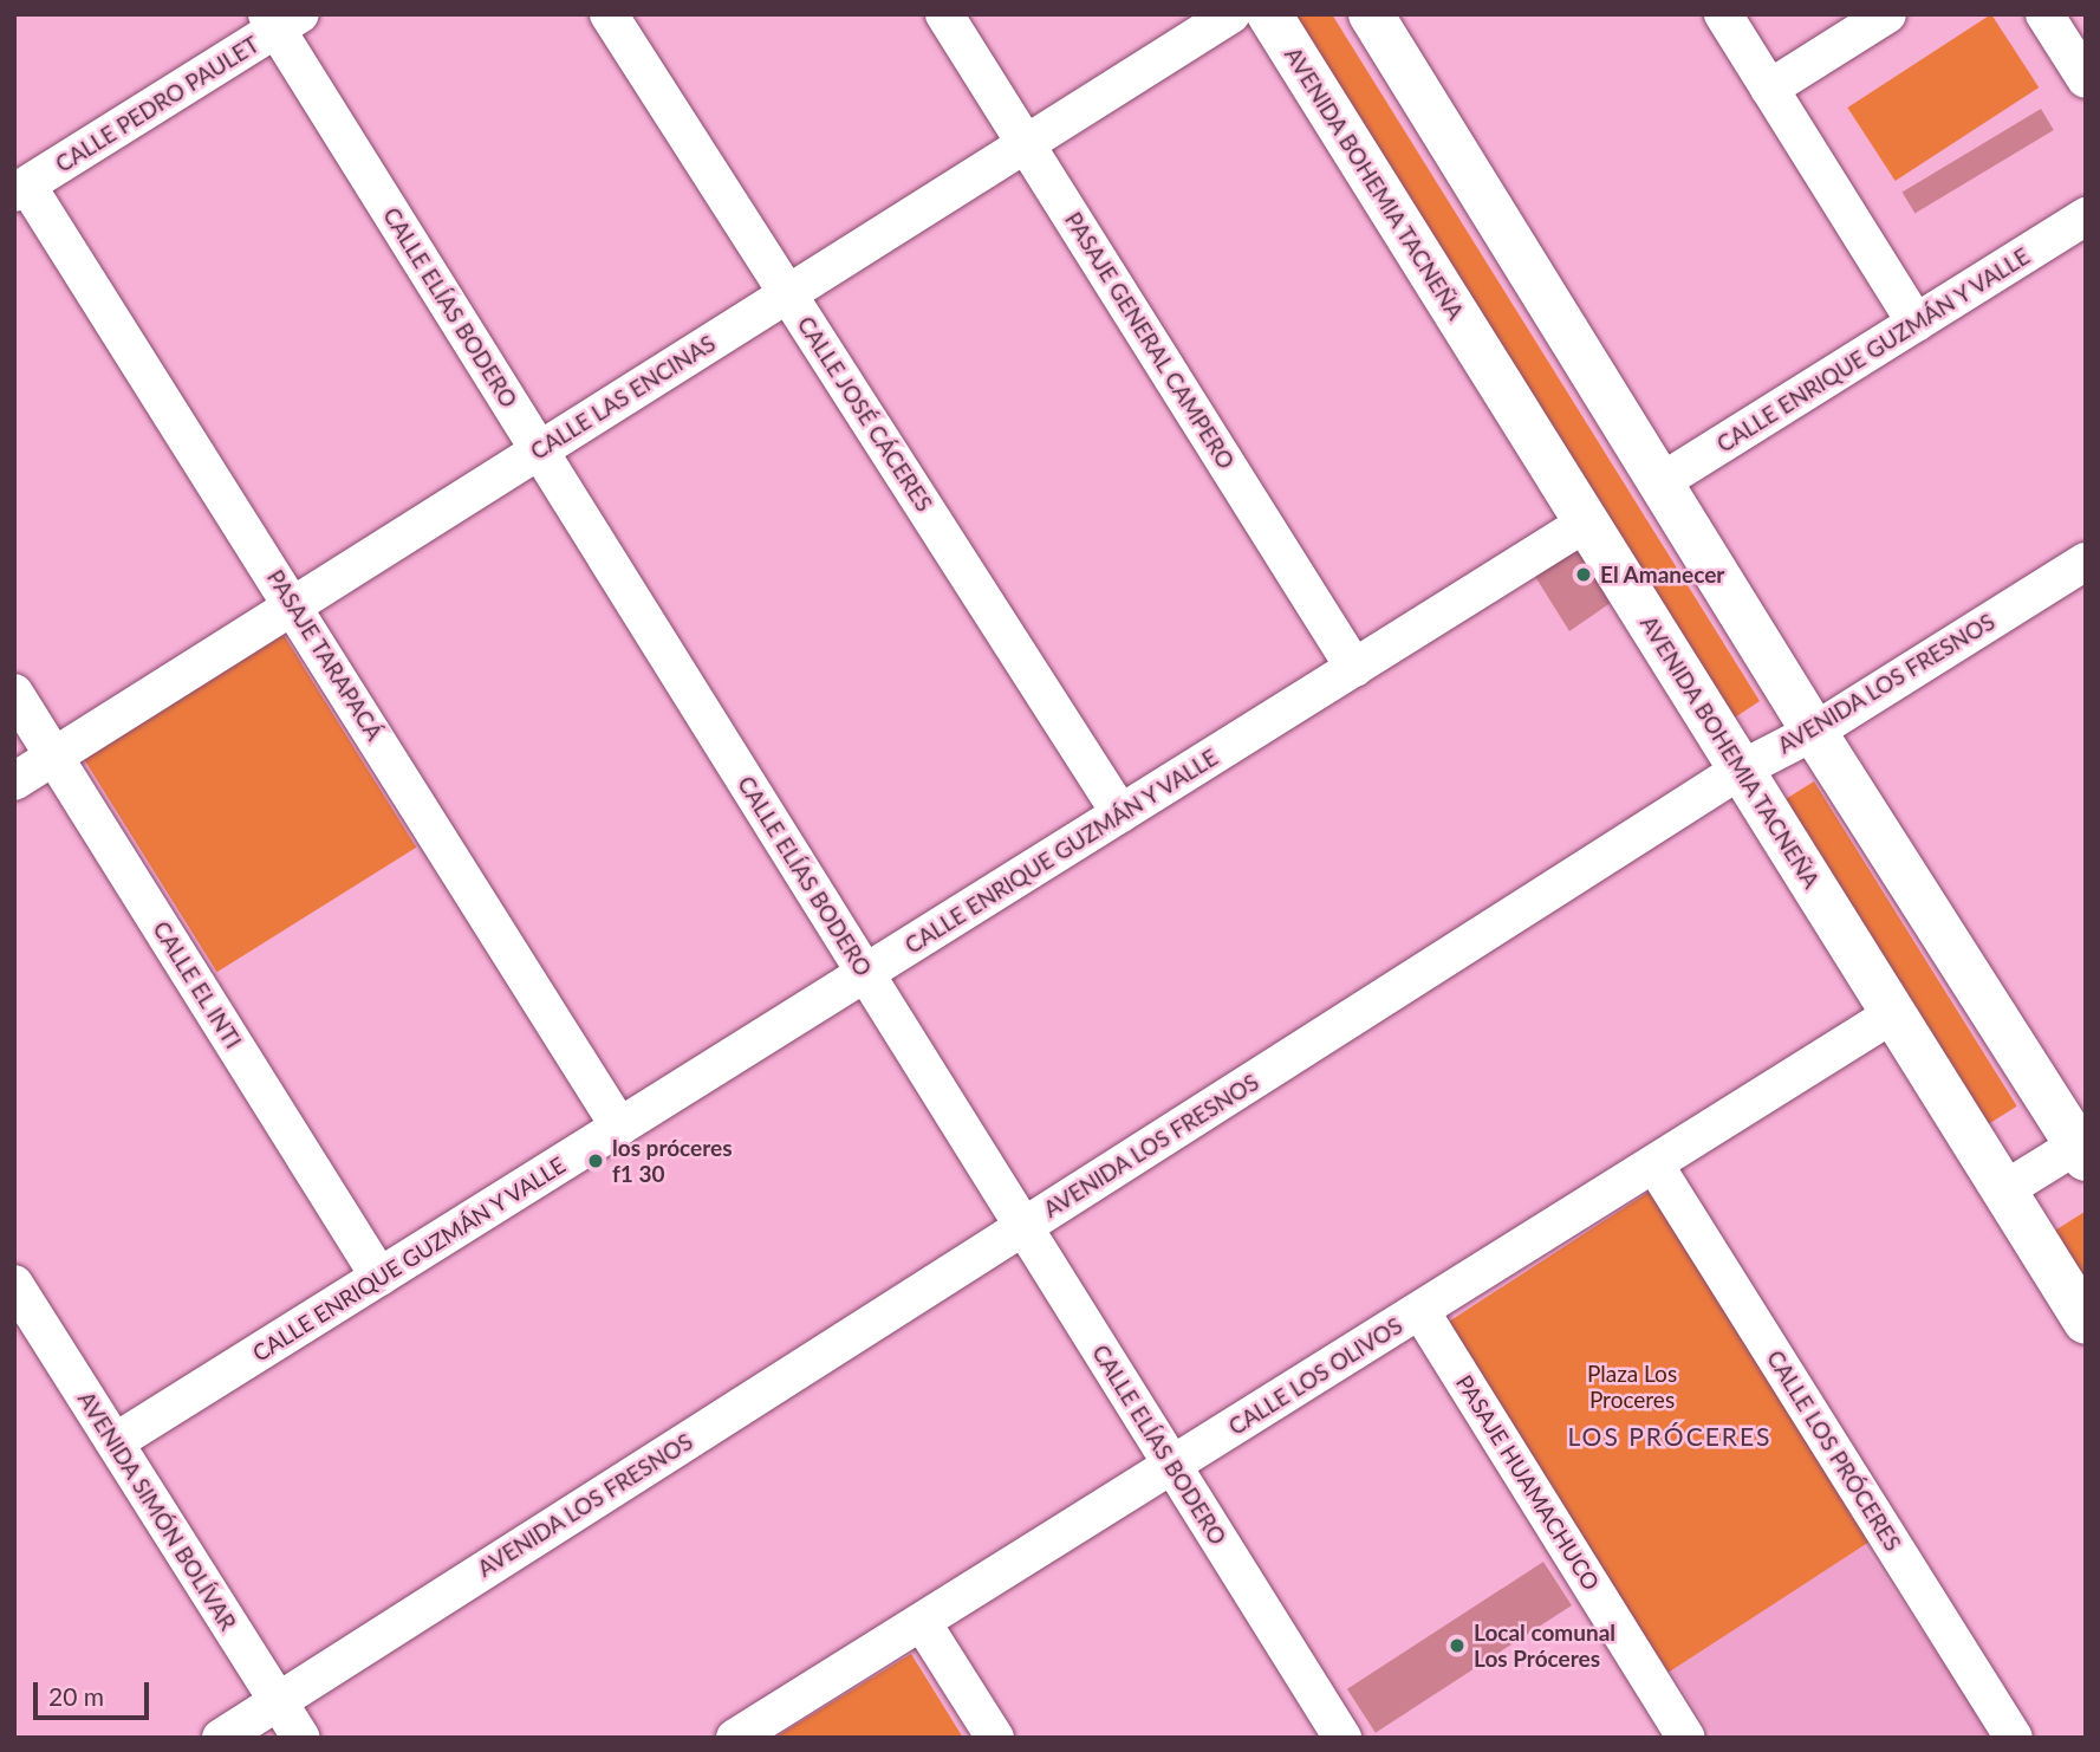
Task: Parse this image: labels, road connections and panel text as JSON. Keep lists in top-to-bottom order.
{
  "streets": {
    "main road": ["AVENIDA BOHEMIA TACNEÑA"],
    "street": [
      "CALLE PEDRO PAULET",
      "CALLE ELÍAS BODERO",
      "PASAJE GENERAL CAMPERO",
      "CALLE ENRIQUE GUZMÁN Y VALLE",
      "CALLE LAS ENCINAS",
      "CALLE JOSÉ CÁCERES",
      "PASAJE TARAPACÁ",
      "AVENIDA LOS FRESNOS",
      "CALLE EL INTI",
      "CALLE LOS OLIVOS",
      "CALLE LOS PRÓCERES",
      "PASAJE HUAMACHUCO",
      "AVENIDA SIMÓN BOLÍVAR"
    ]
  },
  "crossings": [
    ["CALLE PEDRO PAULET", "CALLE ELÍAS BODERO"],
    ["CALLE PEDRO PAULET", "PASAJE TARAPACÁ"],
    ["AVENIDA BOHEMIA TACNEÑA", "CALLE ENRIQUE GUZMÁN Y VALLE"],
    ["AVENIDA BOHEMIA TACNEÑA", "AVENIDA LOS FRESNOS"],
    ["AVENIDA BOHEMIA TACNEÑA", "CALLE LOS OLIVOS"],
    ["CALLE ELÍAS BODERO", "CALLE ENRIQUE GUZMÁN Y VALLE"],
    ["CALLE ELÍAS BODERO", "CALLE LAS ENCINAS"],
    ["CALLE ELÍAS BODERO", "AVENIDA LOS FRESNOS"],
    ["CALLE ELÍAS BODERO", "CALLE LOS OLIVOS"],
    ["PASAJE GENERAL CAMPERO", "CALLE ENRIQUE GUZMÁN Y VALLE"],
    ["PASAJE GENERAL CAMPERO", "CALLE LAS ENCINAS"],
    ["CALLE ENRIQUE GUZMÁN Y VALLE", "CALLE JOSÉ CÁCERES"],
    ["CALLE ENRIQUE GUZMÁN Y VALLE", "PASAJE TARAPACÁ"],
    ["CALLE ENRIQUE GUZMÁN Y VALLE", "CALLE EL INTI"],
    ["CALLE ENRIQUE GUZMÁN Y VALLE", "AVENIDA SIMÓN BOLÍVAR"],
    ["CALLE LAS ENCINAS", "CALLE JOSÉ CÁCERES"],
    ["CALLE LAS ENCINAS", "PASAJE TARAPACÁ"],
    ["CALLE LAS ENCINAS", "CALLE EL INTI"],
    ["AVENIDA LOS FRESNOS", "AVENIDA SIMÓN BOLÍVAR"],
    ["CALLE LOS OLIVOS", "CALLE LOS PRÓCERES"],
    ["CALLE LOS OLIVOS", "PASAJE HUAMACHUCO"]
  ],
  "districts": ["LOS PRÓCERES"],
  "parks": ["Plaza Los Proceres"],
  "places": ["El Amanecer", "los próceres f1 30", "Local comunal Los Próceres"],
  "scale_bar": "20 m"
}
